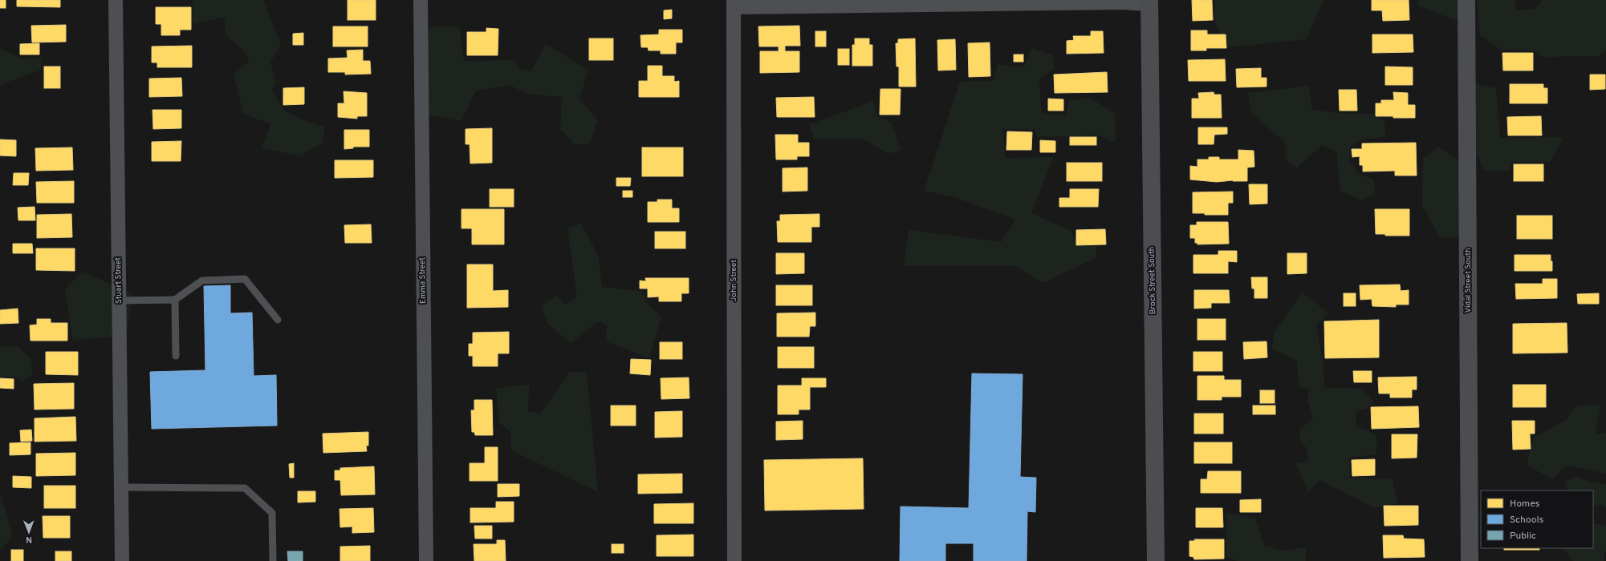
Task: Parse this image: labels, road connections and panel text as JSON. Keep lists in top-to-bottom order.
{
  "streets": {
    "main road": ["Brock Street South", "Vidal Street South"],
    "street": ["Stuart Street", "Emma Street", "John Street"]
  },
  "legend": ["Homes", "Schools", "Public"],
  "north": "bottom"
}
